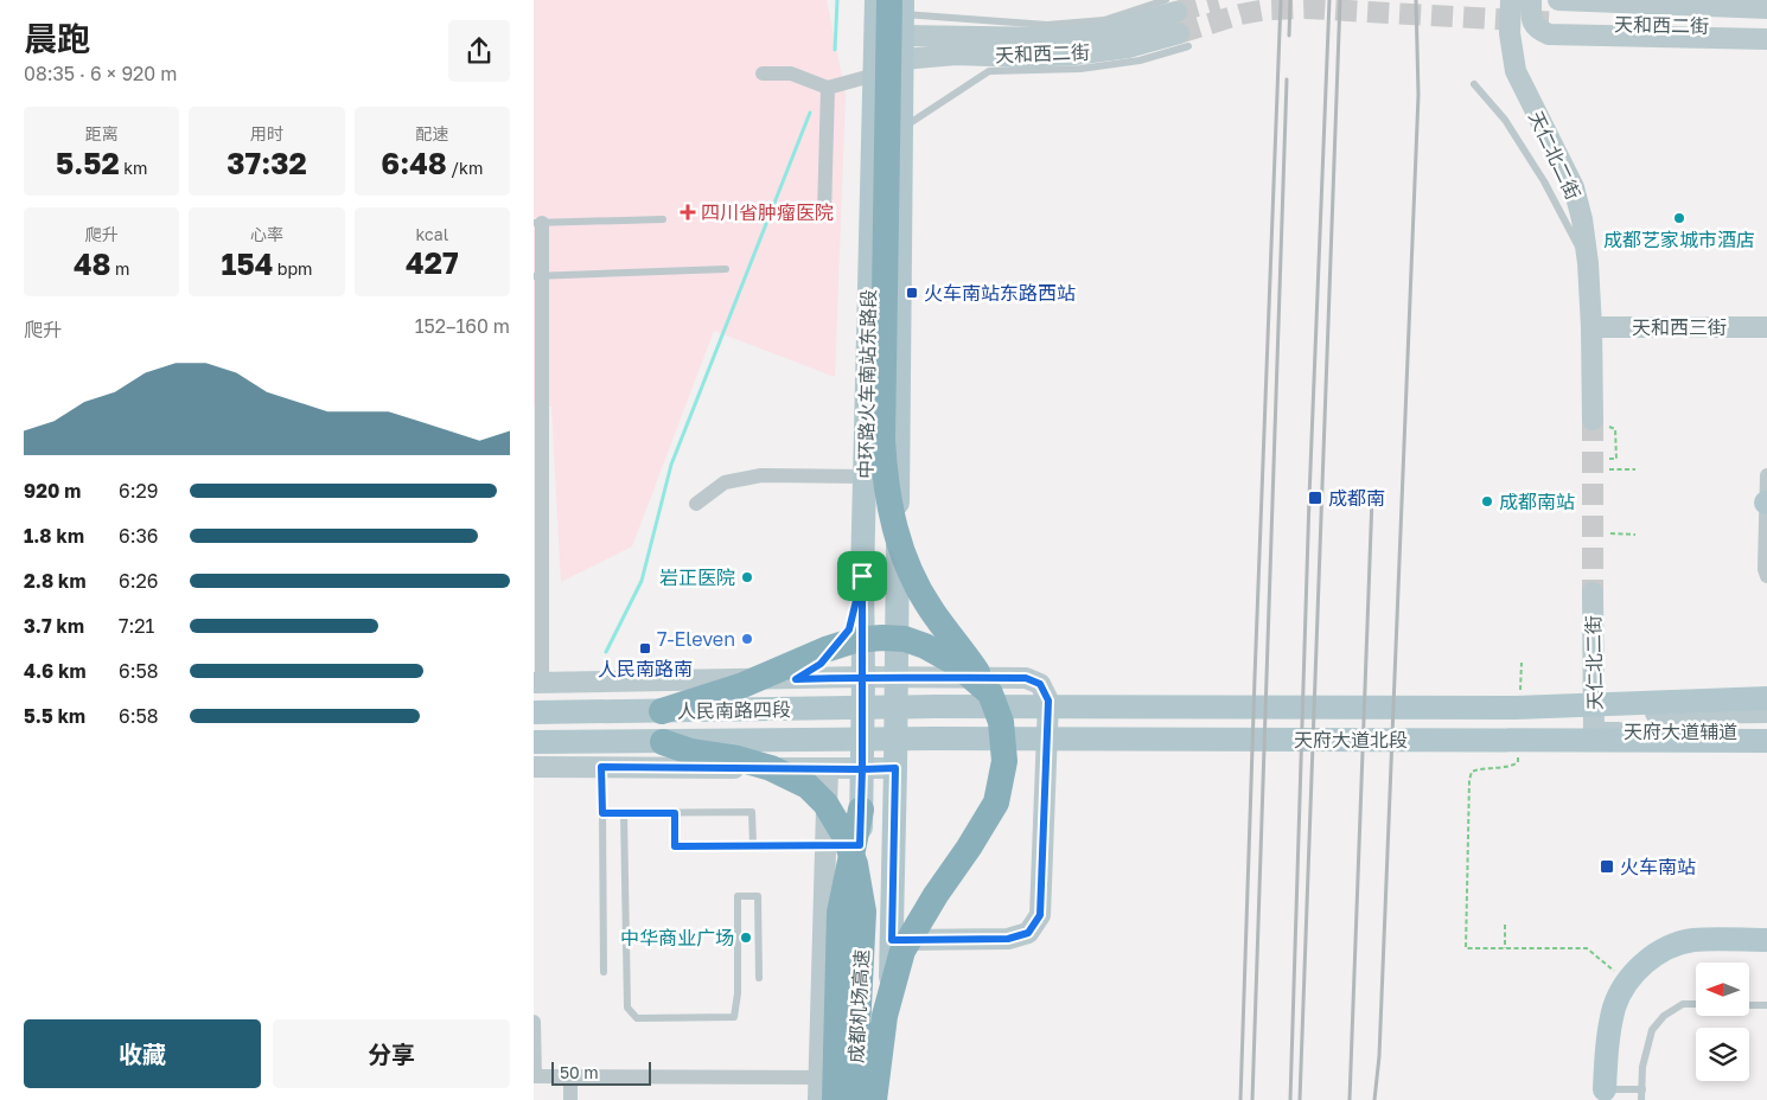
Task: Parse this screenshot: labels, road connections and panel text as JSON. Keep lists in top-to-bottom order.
{
  "streets": {
    "highway": ["成都机场高速"],
    "main road": ["中环路火车南站东路段", "人民南路四段", "天府大道北段"],
    "street": [
      "天和西二街",
      "天仁北二街",
      "天和西三街",
      "天府大道辅道"
    ]
  },
  "crossings": [
    ["天和西二街", "中环路火车南站东路段"],
    ["天仁北二街", "天和西三街"],
    ["天仁北二街", "天府大道辅道"],
    ["中环路火车南站东路段", "人民南路四段"],
    ["人民南路四段", "天府大道北段"],
    ["人民南路四段", "成都机场高速"]
  ],
  "places": {
    "health": ["四川省肿瘤医院"],
    "other": [
      "成都艺家城市酒店",
      "成都南站",
      "岩正医院",
      "7-Eleven",
      "中华商业广场"
    ],
    "transit": [
      "火车南站东路西站",
      "成都南",
      "人民南路南",
      "火车南站"
    ]
  },
  "scale_bar": "50 m",
  "north": "left",
  "page": {
    "heading": ["晨跑", "08:35 · 6 × 920 m"],
    "stats": [
      ["距离", "5.52 km"],
      ["用时", "37:32"],
      ["配速", "6:48 /km"],
      ["爬升", "48 m"],
      ["心率", "154 bpm"],
      ["kcal", "427"]
    ],
    "chart": ["爬升", "152–160 m"],
    "list": [
      {
        "name": "920 m",
        "note": "6:29"
      },
      {
        "name": "1.8 km",
        "note": "6:36"
      },
      {
        "name": "2.8 km",
        "note": "6:26"
      },
      {
        "name": "3.7 km",
        "note": "7:21"
      },
      {
        "name": "4.6 km",
        "note": "6:58"
      },
      {
        "name": "5.5 km",
        "note": "6:58"
      }
    ],
    "buttons": ["收藏", "分享"],
    "scale": "50 m"
  }
}
